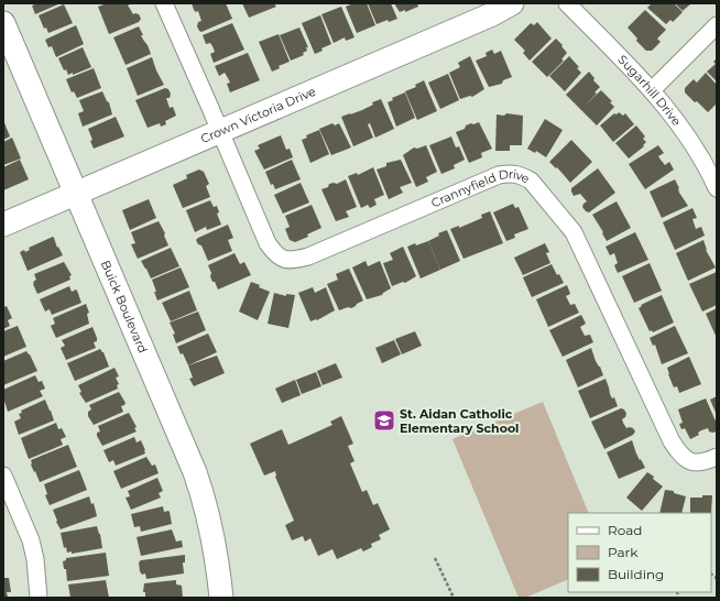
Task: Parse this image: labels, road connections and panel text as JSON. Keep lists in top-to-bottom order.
{
  "streets": {
    "street": [
      "Sugarhill Drive",
      "Crown Victoria Drive",
      "Crannyfield Drive",
      "Buick Boulevard"
    ]
  },
  "crossings": [
    ["Crown Victoria Drive", "Crannyfield Drive"],
    ["Crown Victoria Drive", "Buick Boulevard"]
  ],
  "places": {
    "school or university": ["St. Aidan Catholic Elementary School"]
  },
  "legend": ["Road", "Park", "Building"]
}
